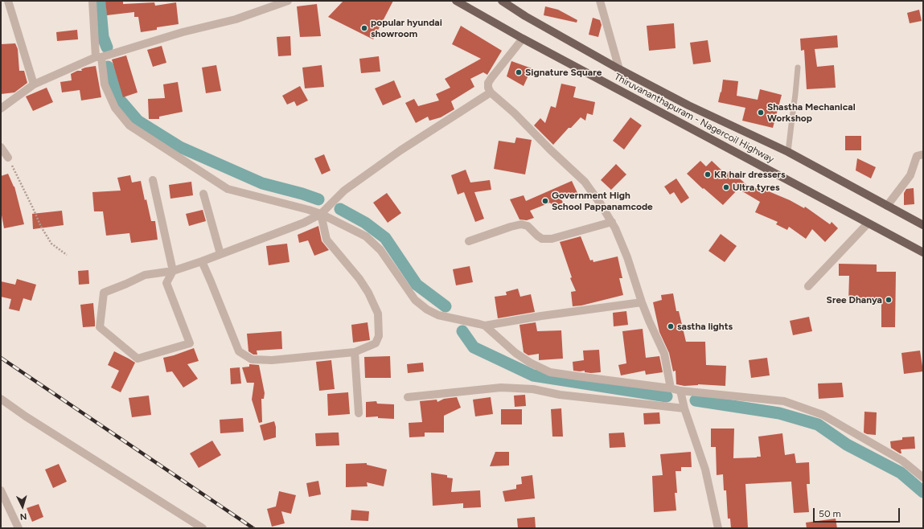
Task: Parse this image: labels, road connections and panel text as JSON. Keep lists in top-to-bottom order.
{
  "streets": {
    "main road": ["Thiruvananthapuram - Nagercoil Highway"]
  },
  "places": [
    "popular hyundai showroom",
    "Signature Square",
    "Shastha Mechanical Workshop",
    "KR hair dressers",
    "Ultra tyres",
    "Government High School Pappanamcode",
    "Sree Dhanya",
    "sastha lights"
  ],
  "scale_bar": "50 m",
  "north": "bottom"
}
